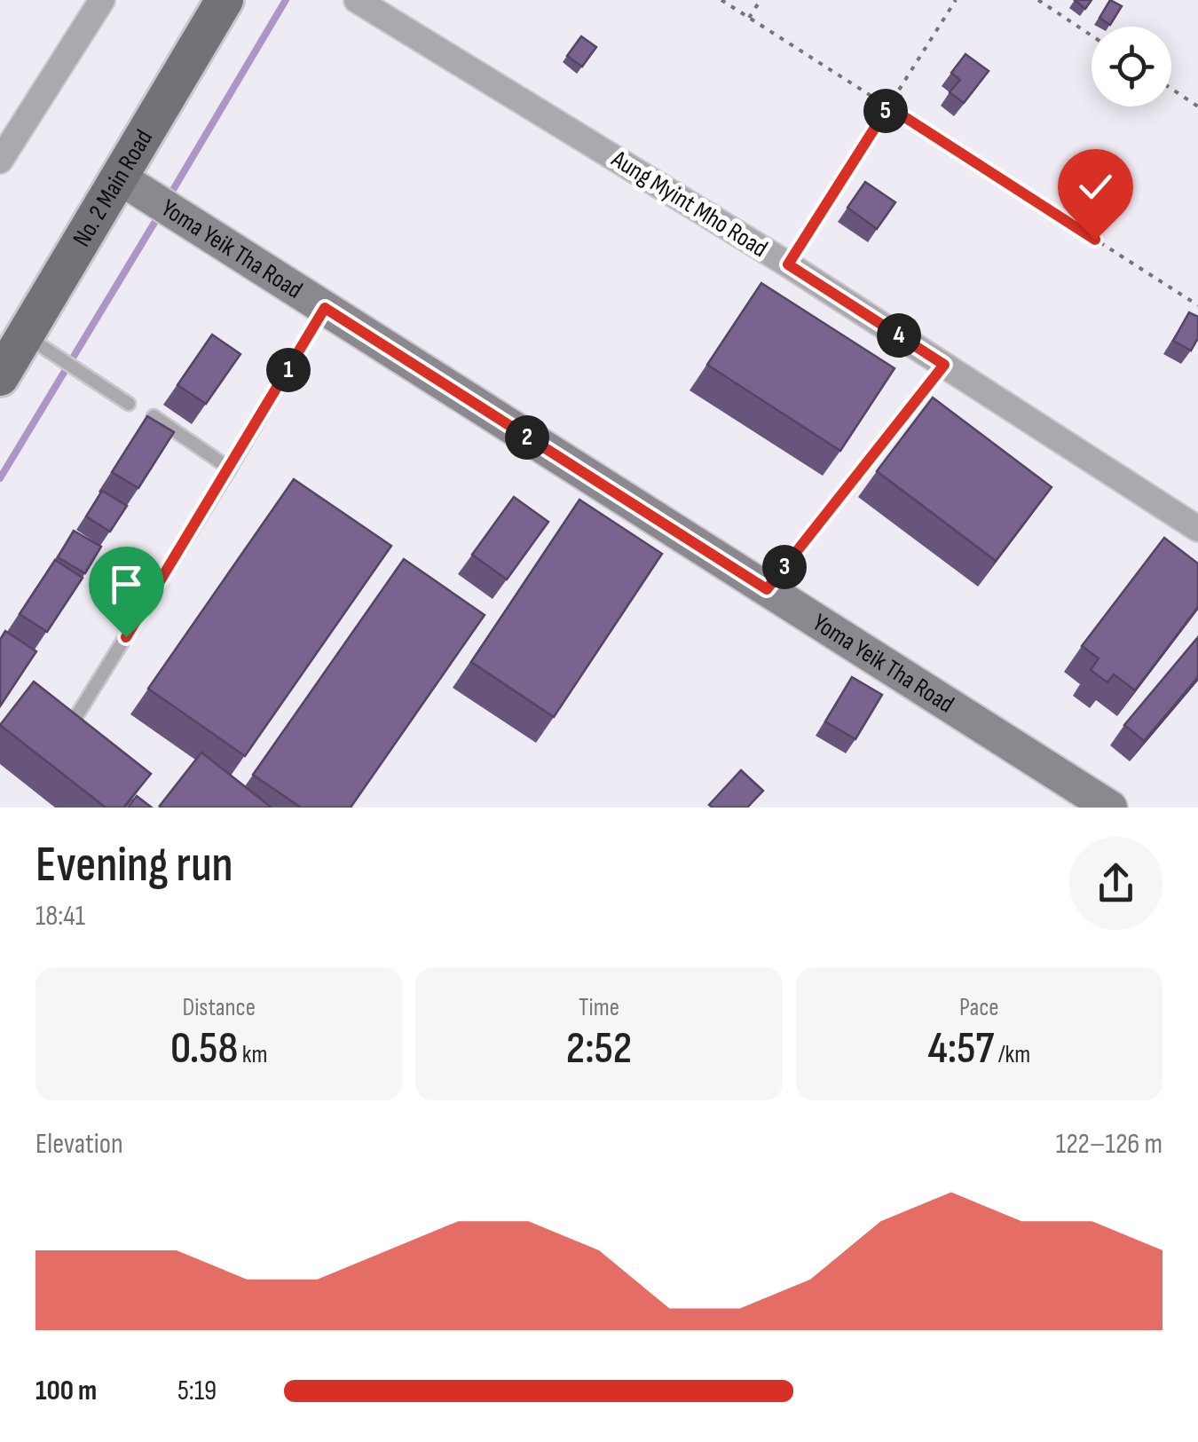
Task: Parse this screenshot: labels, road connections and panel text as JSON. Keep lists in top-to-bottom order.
{
  "streets": {
    "main road": ["No. 2 Main Road"],
    "street": ["Aung Myint Mho Road", "Yoma Yeik Tha Road"]
  },
  "crossings": [
    ["No. 2 Main Road", "Yoma Yeik Tha Road"]
  ],
  "page": {
    "pins": [
      "5",
      "4",
      "1",
      "2",
      "3"
    ],
    "heading": ["Evening run", "18:41"],
    "stats": [
      ["Distance", "0.58 km"],
      ["Time", "2:52"],
      ["Pace", "4:57 /km"]
    ],
    "chart": ["Elevation", "122–126 m"],
    "list": [
      {
        "name": "100 m",
        "note": "5:19"
      }
    ]
  }
}
